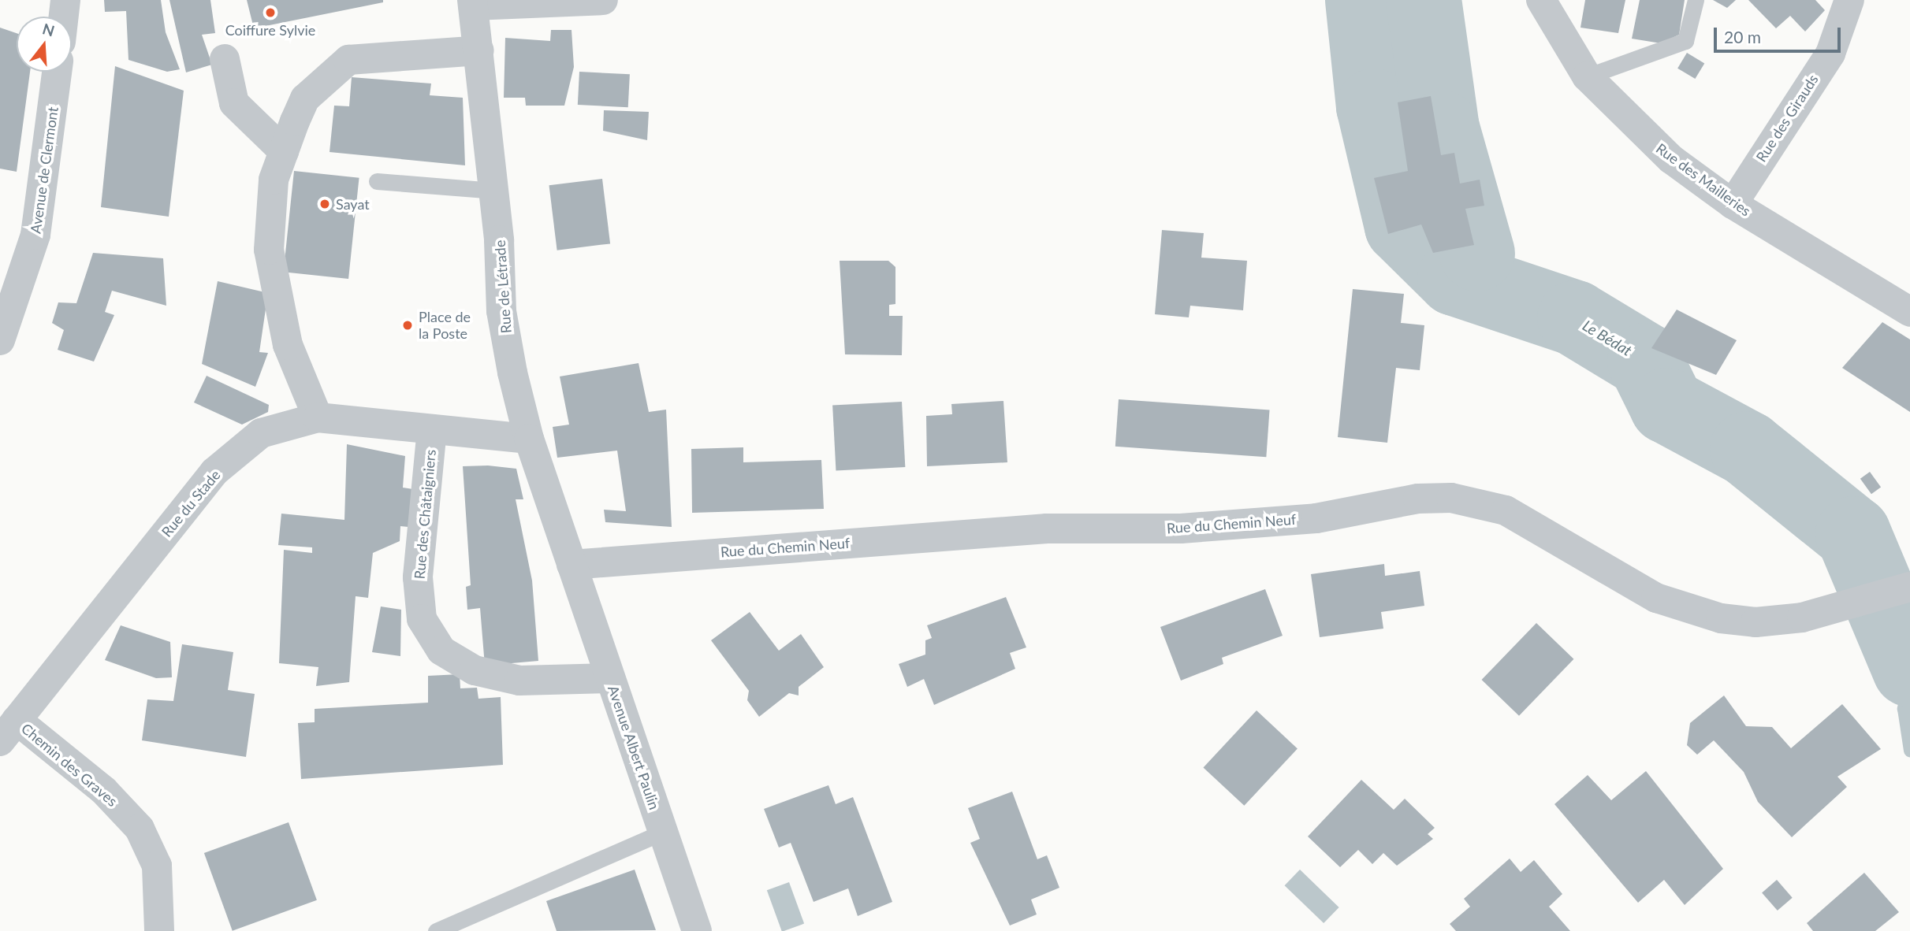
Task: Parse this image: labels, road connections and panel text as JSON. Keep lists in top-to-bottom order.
{
  "streets": {
    "street": [
      "Rue des Girauds",
      "Avenue de Clermont",
      "Rue des Mailleries",
      "Rue de Létrade",
      "Rue du Stade",
      "Rue des Châtaigniers",
      "Rue du Chemin Neuf",
      "Avenue Albert Paulin",
      "Chemin des Graves"
    ]
  },
  "crossings": [
    ["Rue des Girauds", "Rue des Mailleries"],
    ["Rue de Létrade", "Rue du Stade"],
    ["Rue de Létrade", "Rue du Chemin Neuf"],
    ["Rue de Létrade", "Avenue Albert Paulin"],
    ["Rue du Stade", "Rue des Châtaigniers"],
    ["Rue du Stade", "Chemin des Graves"],
    ["Rue des Châtaigniers", "Avenue Albert Paulin"],
    ["Rue du Chemin Neuf", "Avenue Albert Paulin"]
  ],
  "water": ["Le Bédat"],
  "places": ["Coiffure Sylvie", "Sayat", "Place de la Poste"],
  "scale_bar": "20 m",
  "north": "top"
}
